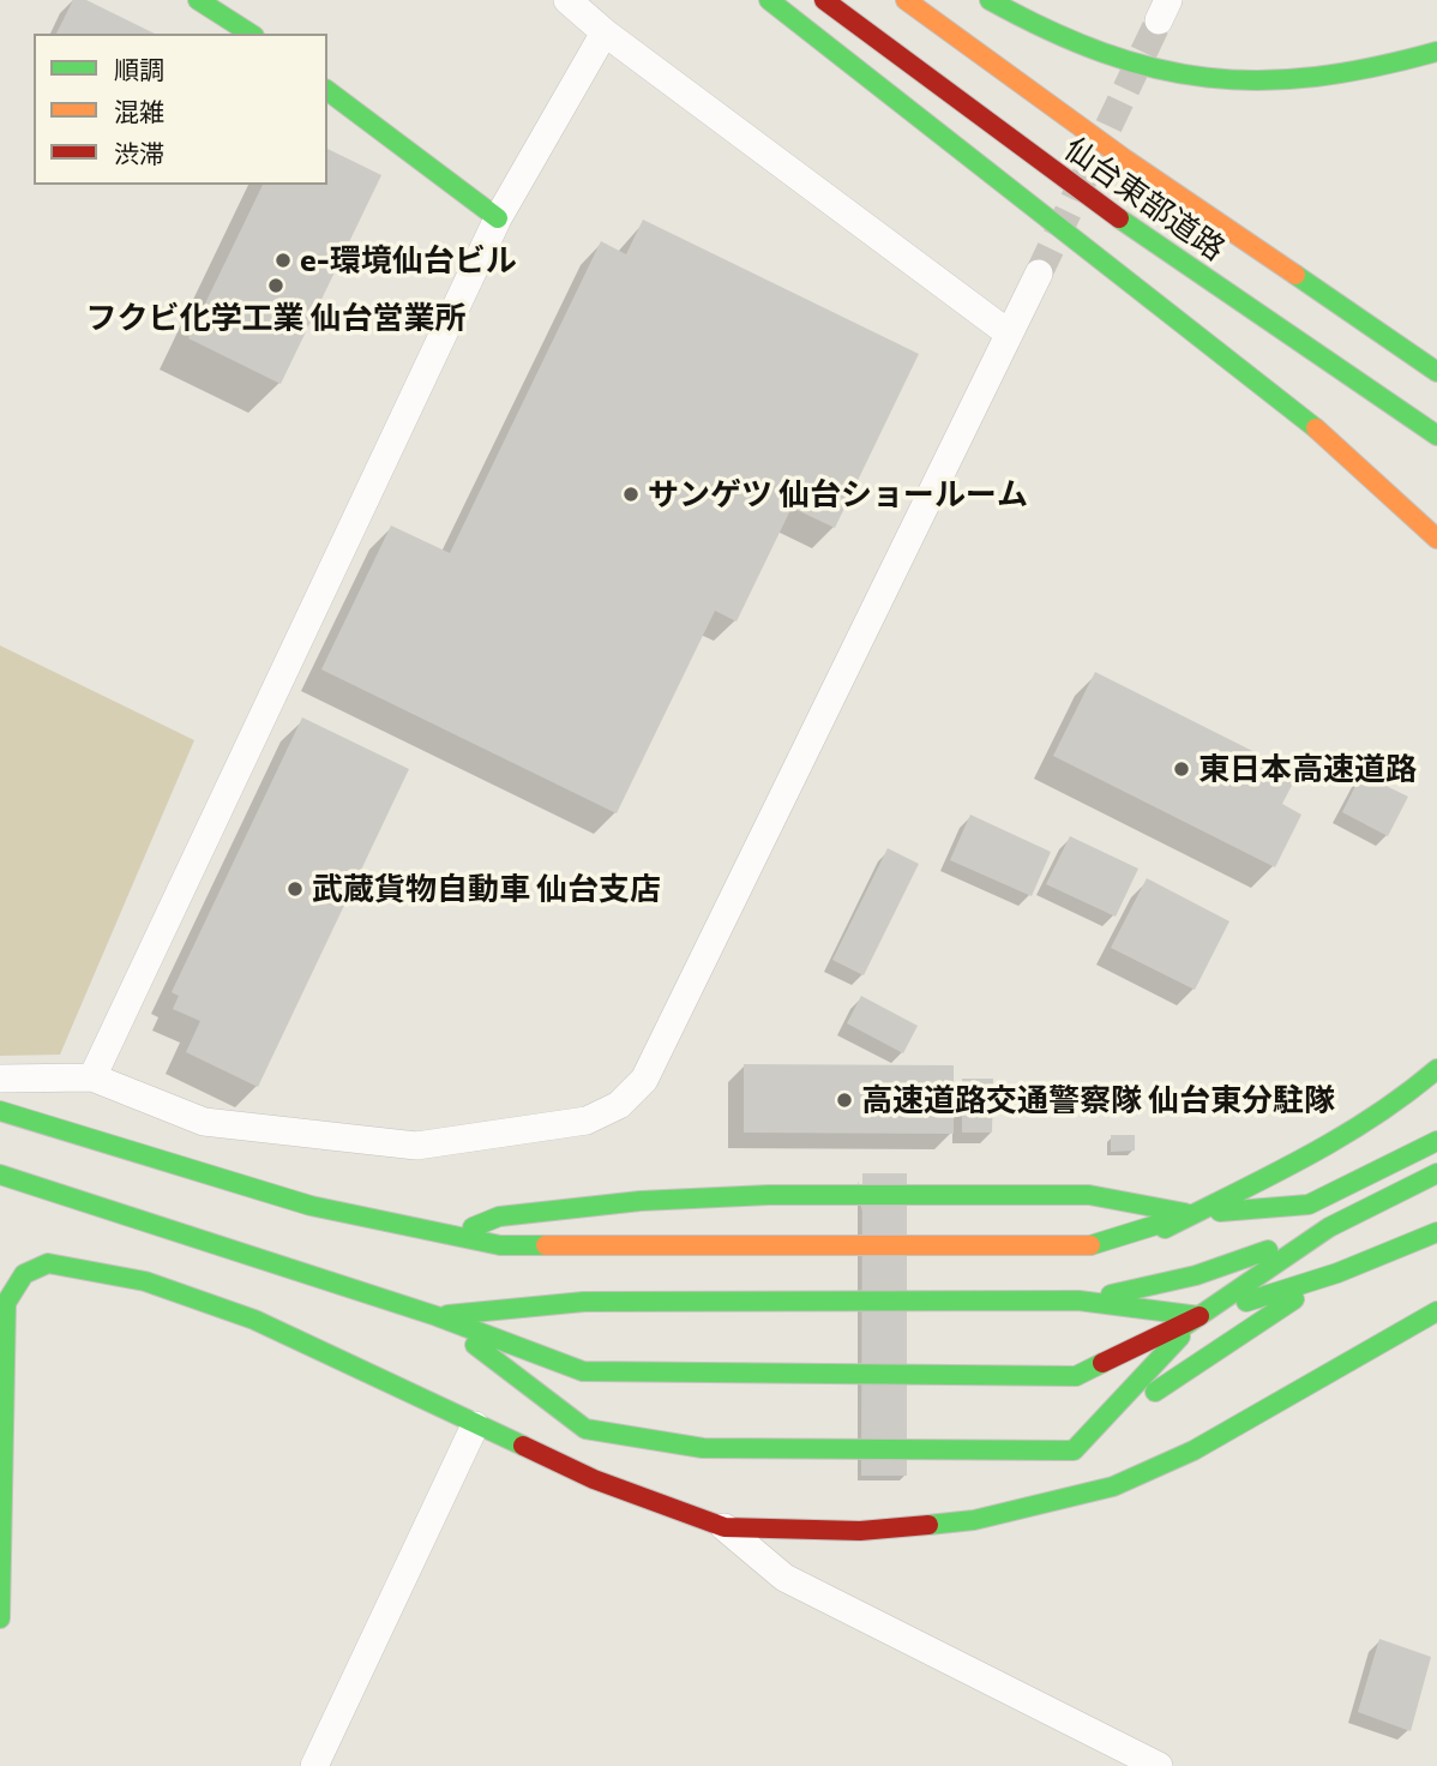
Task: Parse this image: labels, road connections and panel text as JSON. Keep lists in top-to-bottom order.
{
  "streets": {
    "main road": ["仙台東部道路"]
  },
  "places": [
    "e-環境仙台ビル",
    "フクビ化学工業 仙台営業所",
    "サンゲツ 仙台ショールーム",
    "東日本高速道路",
    "武蔵貨物自動車 仙台支店",
    "高速道路交通警察隊 仙台東分駐隊"
  ],
  "legend": ["順調", "混雑", "渋滞"]
}
